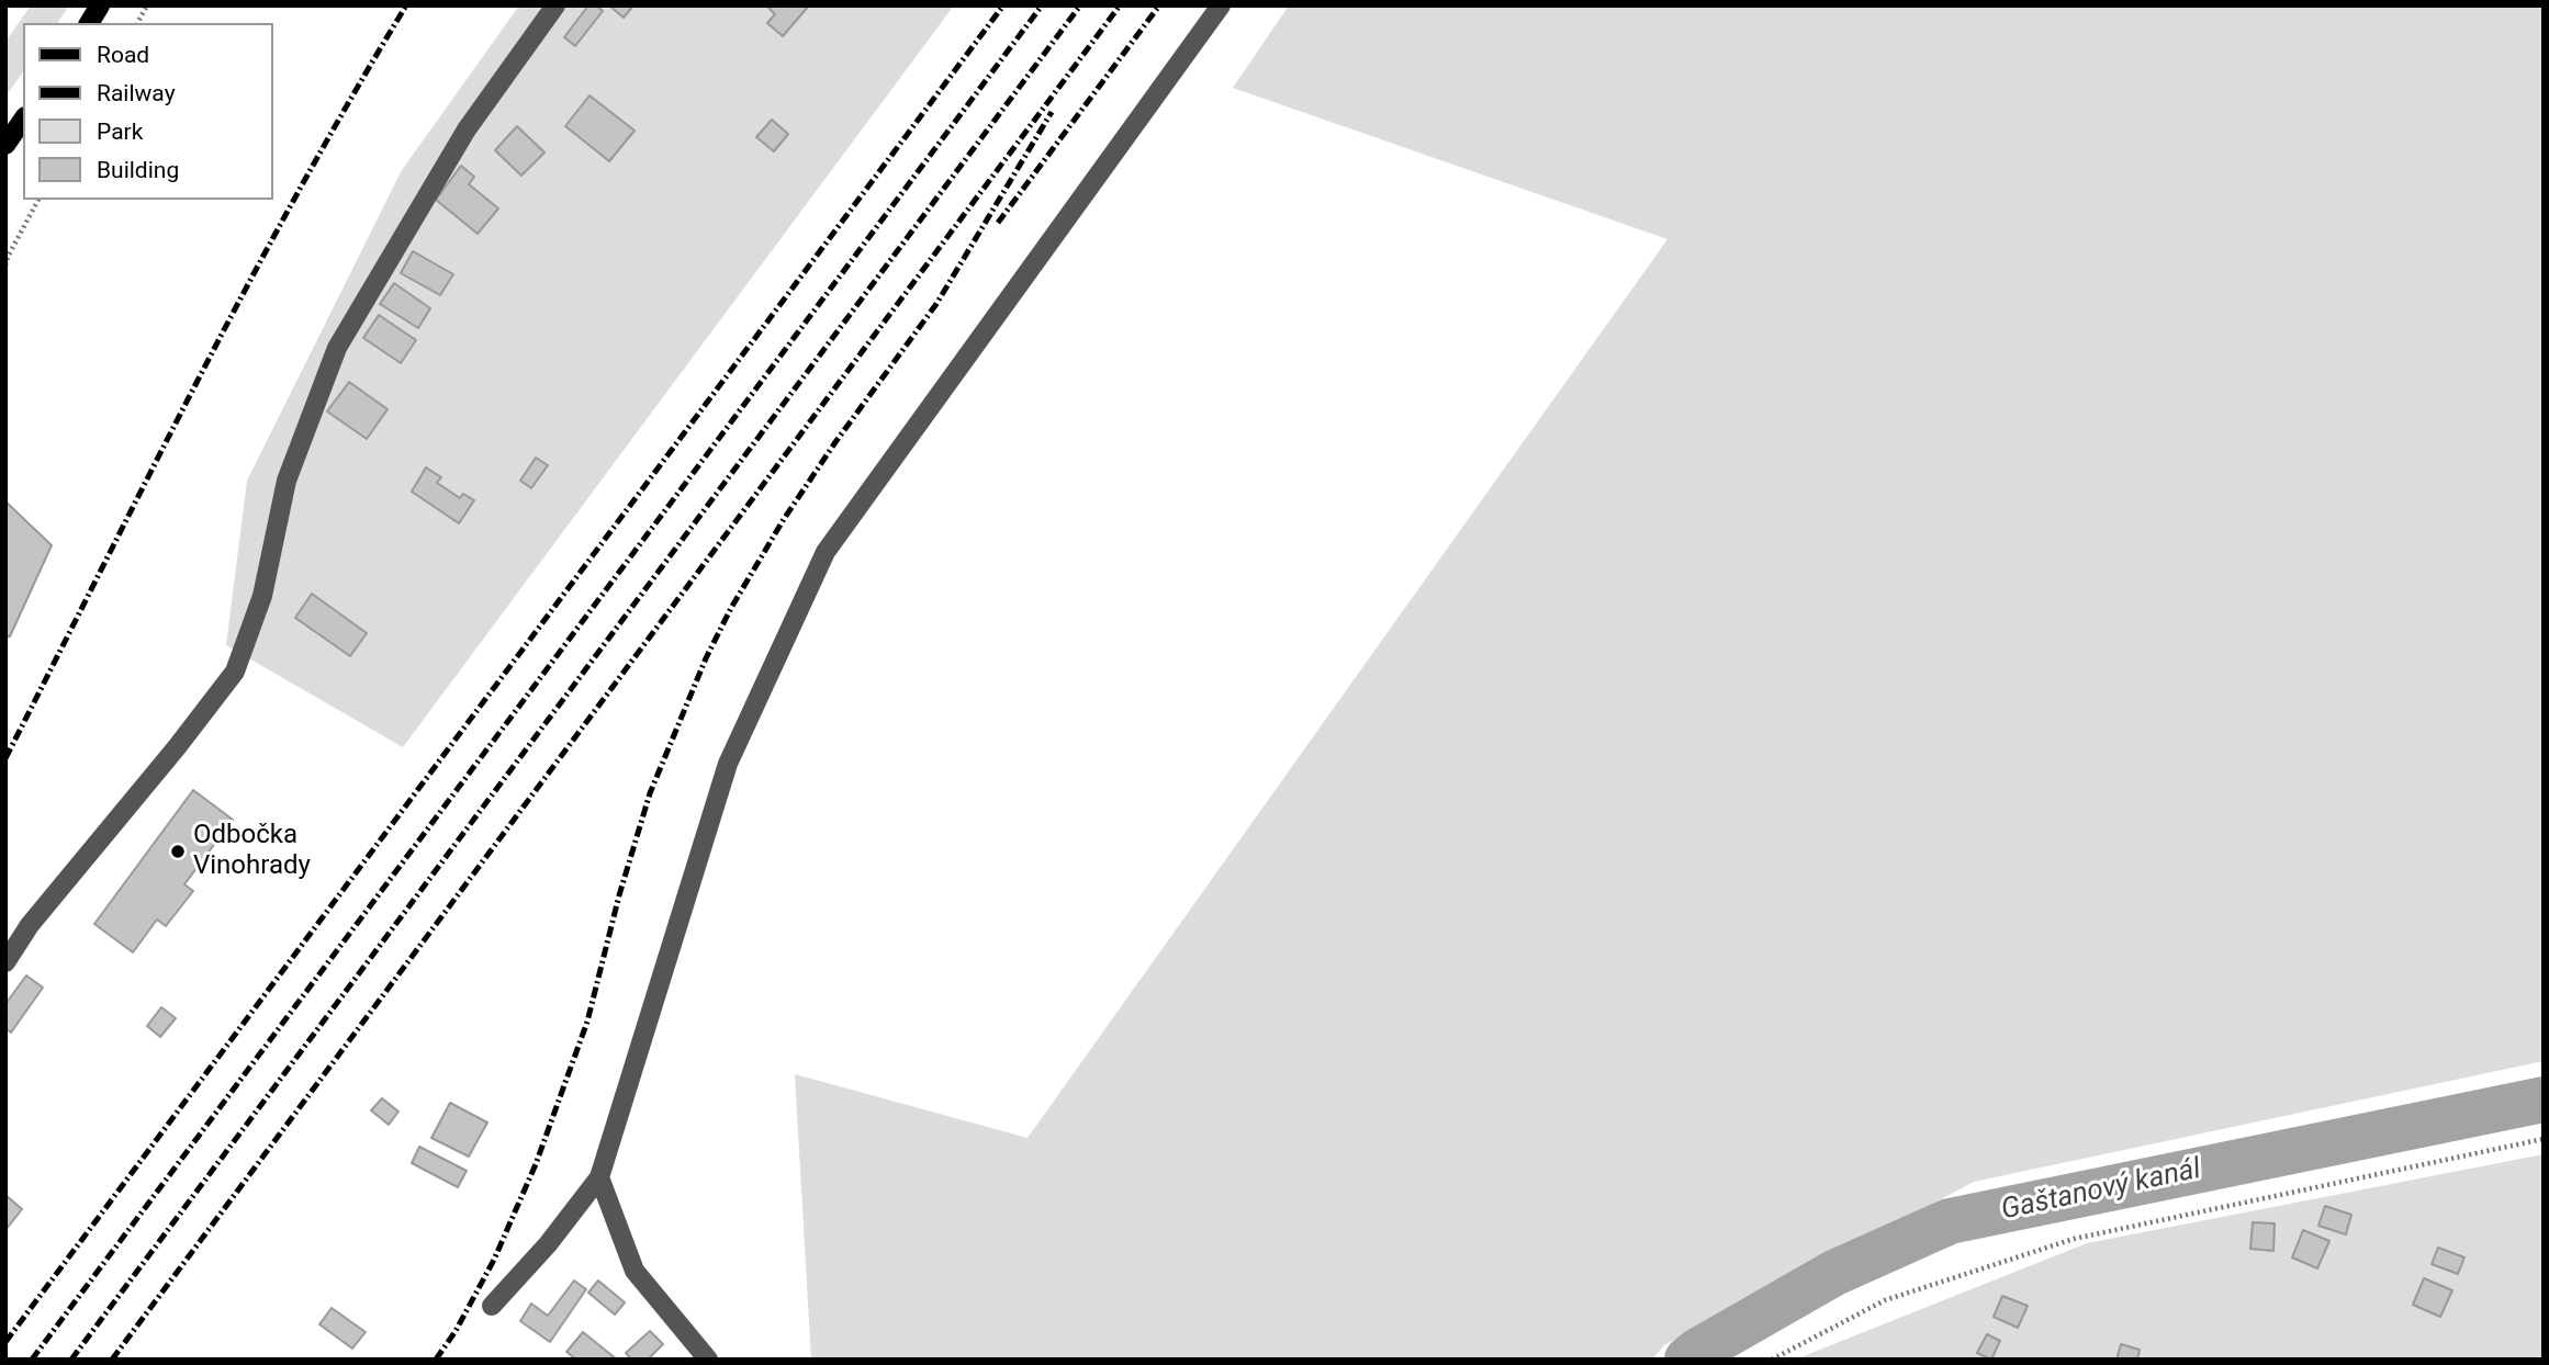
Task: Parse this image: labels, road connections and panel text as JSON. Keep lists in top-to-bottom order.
{
  "water": ["Gaštanový kanál"],
  "places": ["Odbočka Vinohrady"],
  "legend": [
    "Road",
    "Railway",
    "Park",
    "Building"
  ]
}
